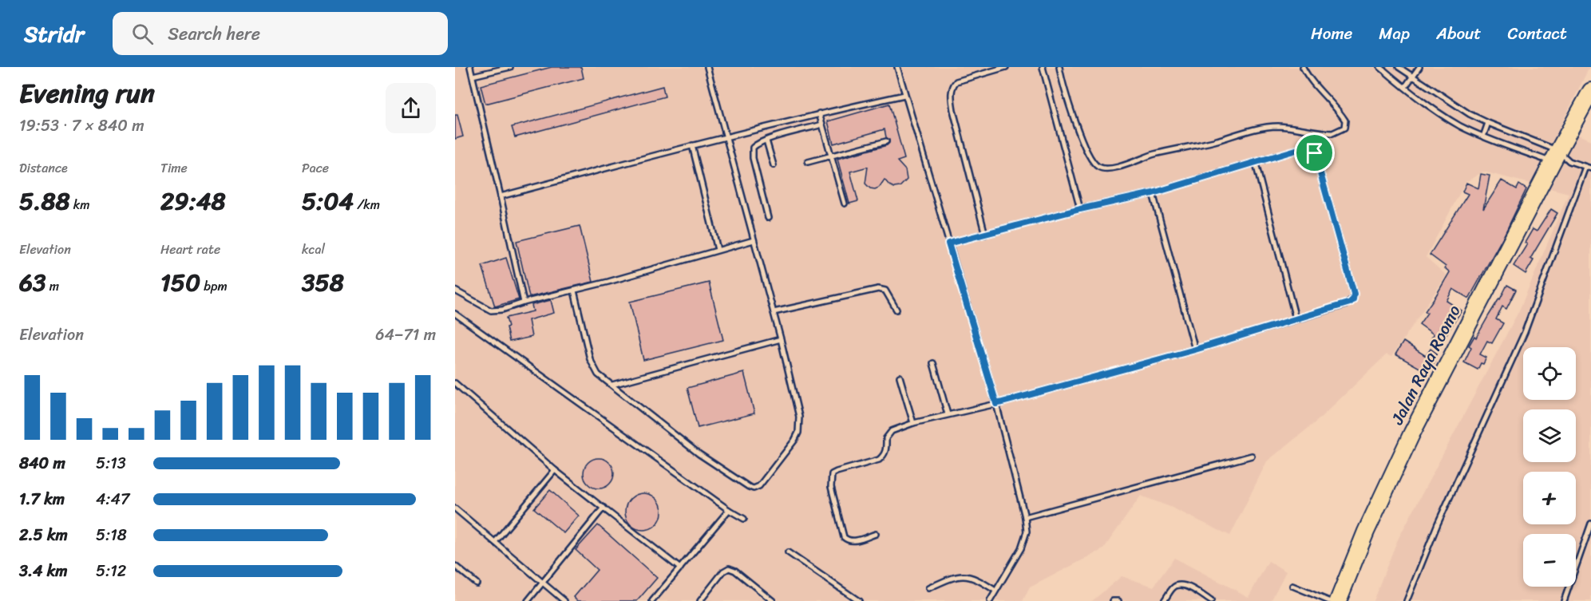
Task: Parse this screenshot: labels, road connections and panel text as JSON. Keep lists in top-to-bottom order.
{
  "streets": {
    "highway": ["Jalan Raya Roomo"]
  },
  "page": {
    "header": "Stridr",
    "search": "Search here",
    "nav": [
      "Home",
      "Map",
      "About",
      "Contact"
    ],
    "heading": ["Evening run", "19:53 · 7 × 840 m"],
    "stats": [
      ["Distance", "5.88 km"],
      ["Time", "29:48"],
      ["Pace", "5:04 /km"],
      ["Elevation", "63 m"],
      ["Heart rate", "150 bpm"],
      ["kcal", "358"]
    ],
    "chart": ["Elevation", "64–71 m"],
    "map_buttons": ["+", "−"],
    "list": [
      {
        "name": "840 m",
        "note": "5:13"
      },
      {
        "name": "1.7 km",
        "note": "4:47"
      },
      {
        "name": "2.5 km",
        "note": "5:18"
      },
      {
        "name": "3.4 km",
        "note": "5:12"
      }
    ]
  }
}
